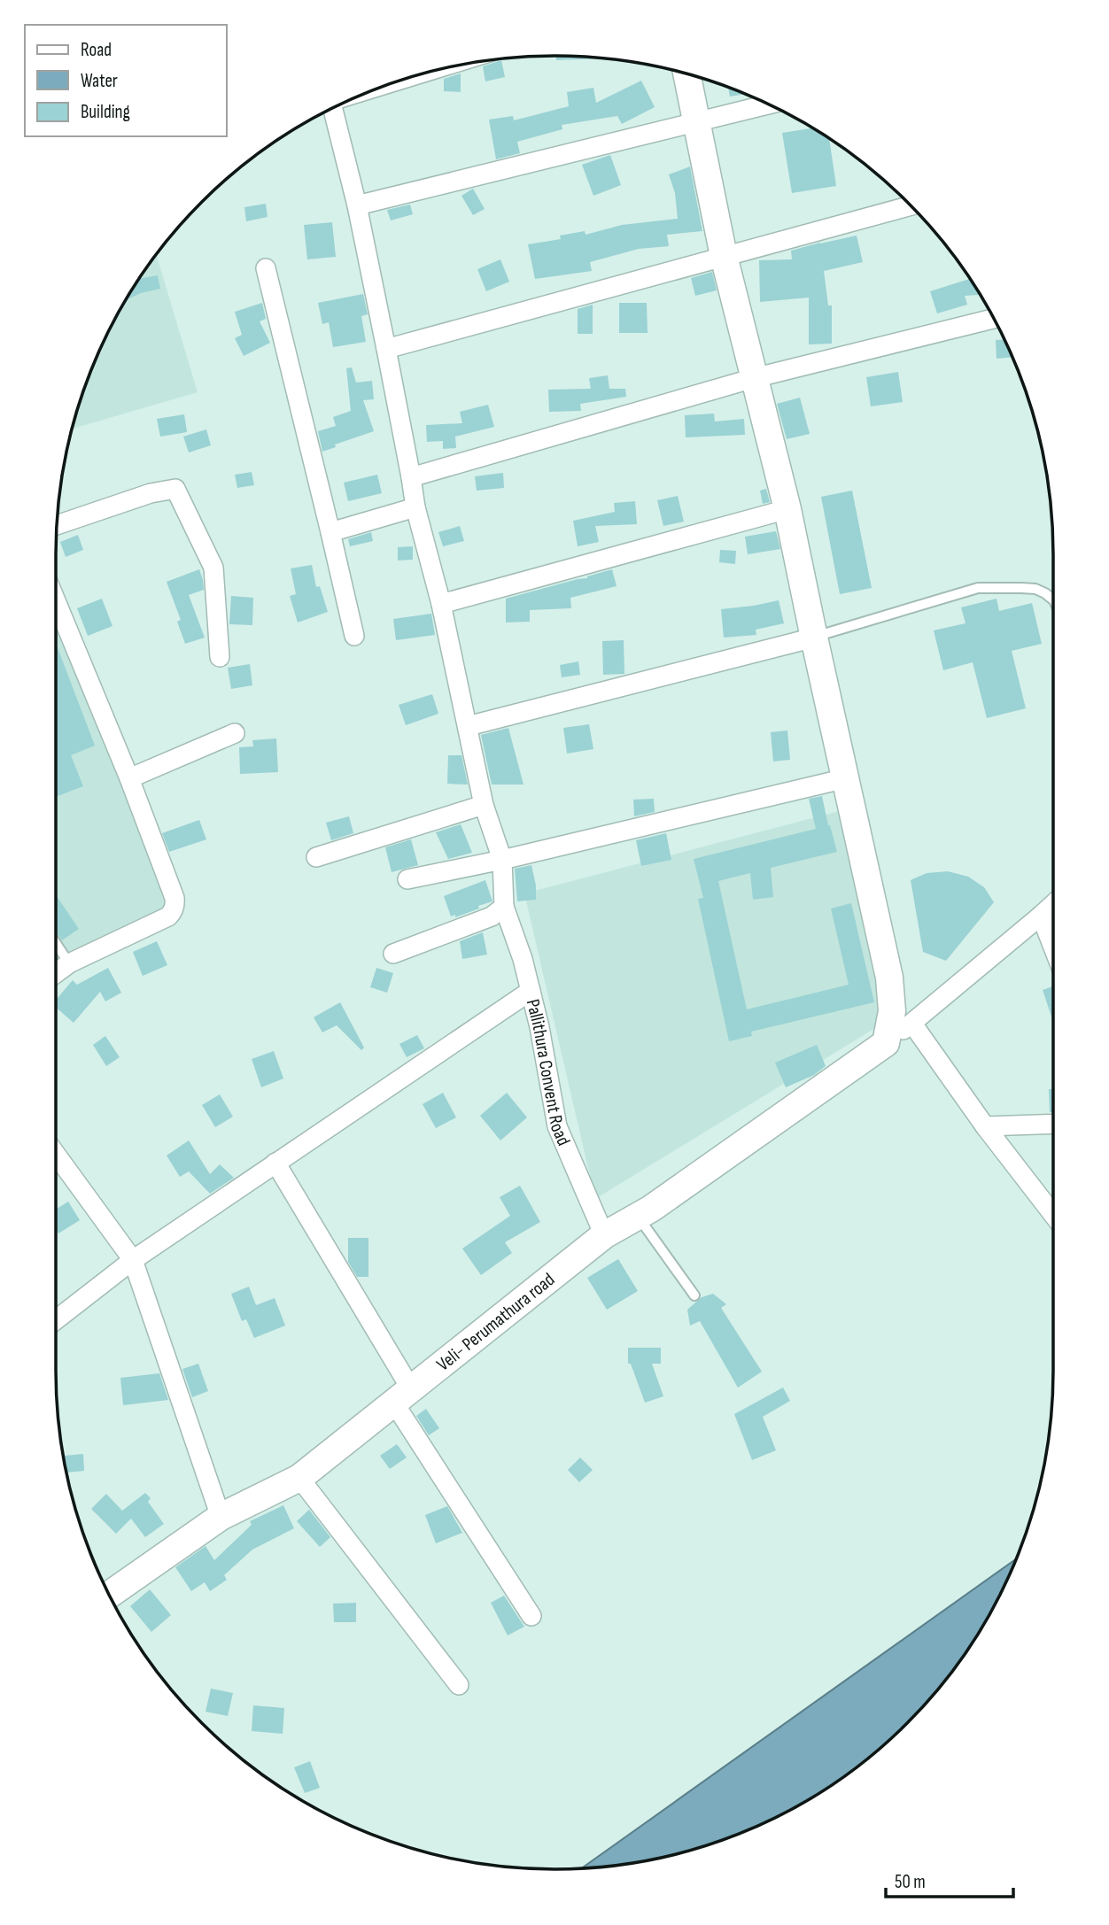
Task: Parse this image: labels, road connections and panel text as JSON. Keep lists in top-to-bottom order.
{
  "streets": {
    "main road": ["Veli- Perumathura road"],
    "street": ["Pallithura Convent Road"]
  },
  "crossings": [
    ["Pallithura Convent Road", "Veli- Perumathura road"]
  ],
  "legend": ["Road", "Water", "Building"],
  "scale_bar": "50 m"
}
